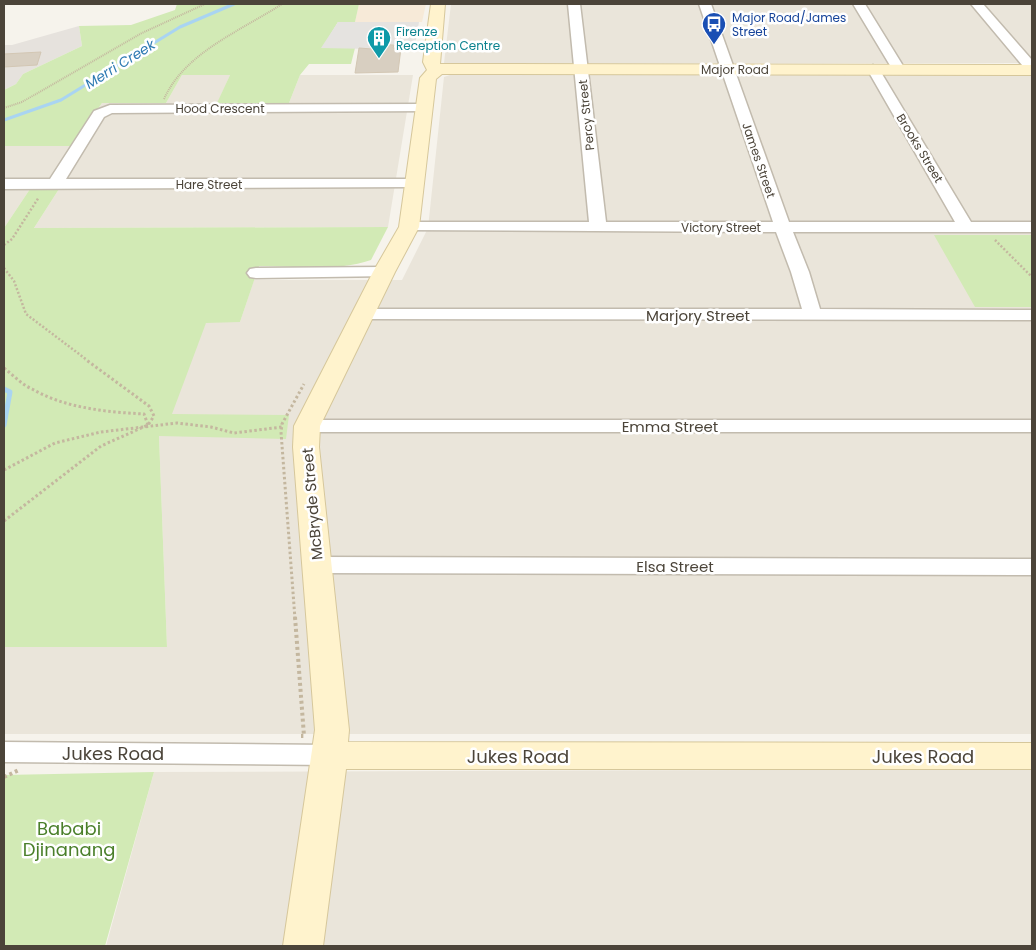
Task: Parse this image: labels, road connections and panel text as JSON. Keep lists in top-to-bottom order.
{
  "streets": {
    "street": [
      "Major Road",
      "Hood Crescent",
      "Percy Street",
      "Brooks Street",
      "James Street",
      "Hare Street",
      "Victory Street",
      "Marjory Street",
      "Emma Street",
      "McBryde Street",
      "Elsa Street",
      "Jukes Road"
    ]
  },
  "crossings": [
    ["Major Road", "Percy Street"],
    ["Major Road", "Brooks Street"],
    ["Major Road", "James Street"],
    ["Major Road", "McBryde Street"],
    ["Hood Crescent", "Hare Street"],
    ["Hood Crescent", "McBryde Street"],
    ["Percy Street", "Victory Street"],
    ["Brooks Street", "Victory Street"],
    ["James Street", "Victory Street"],
    ["James Street", "Marjory Street"],
    ["Hare Street", "McBryde Street"],
    ["Victory Street", "McBryde Street"],
    ["Marjory Street", "McBryde Street"],
    ["Emma Street", "McBryde Street"],
    ["McBryde Street", "Elsa Street"],
    ["McBryde Street", "Jukes Road"]
  ],
  "water": ["Merri Creek"],
  "parks": ["Bababi Djinanang"],
  "places": {
    "bus stop": ["Major Road/James Street"],
    "building": ["Firenze Reception Centre"]
  }
}
